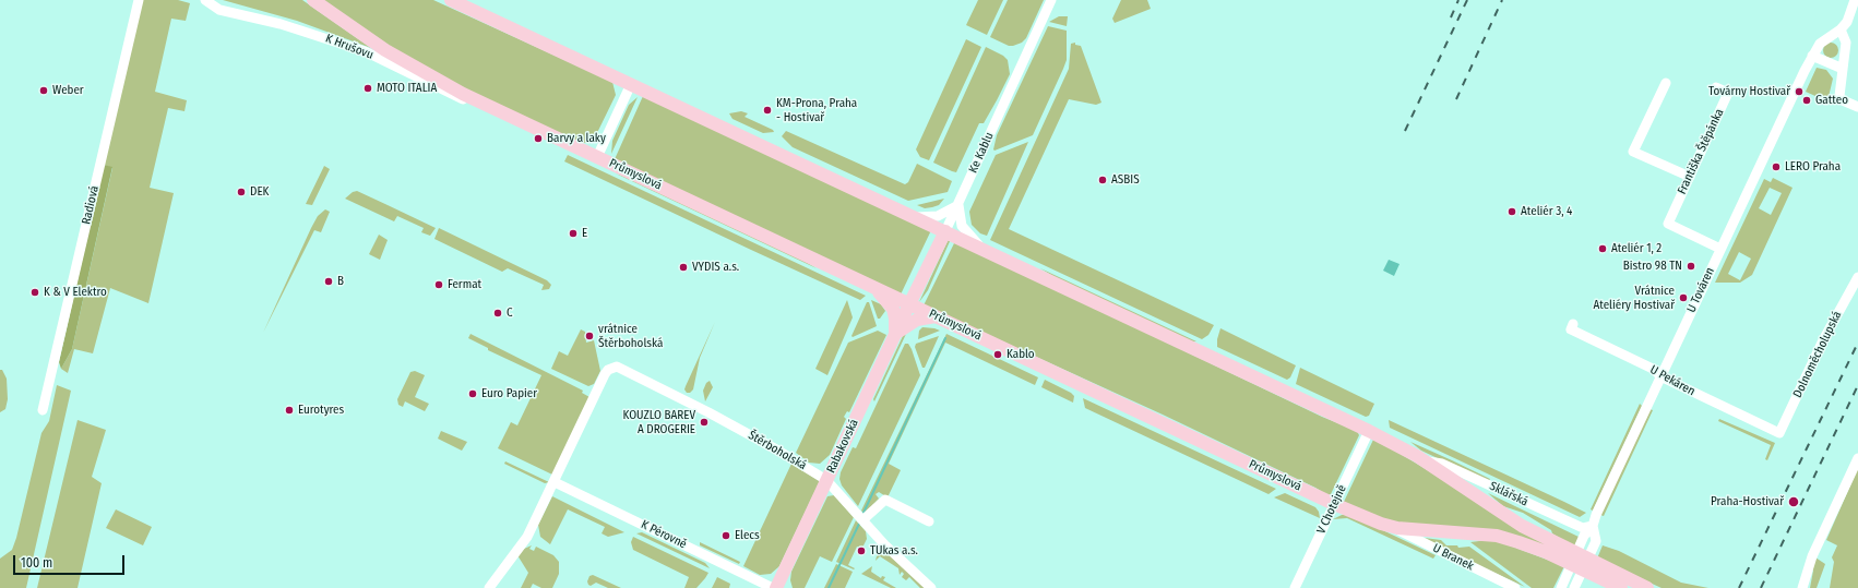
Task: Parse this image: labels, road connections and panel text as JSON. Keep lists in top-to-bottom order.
{
  "streets": {
    "main road": ["Ke Kablu", "Průmyslová", "Rabakovská"],
    "street": [
      "K Hrušovu",
      "Františka Štěpánka",
      "Radiová",
      "U Továren",
      "Dolnoměcholupská",
      "U Pekáren",
      "Štěrboholská",
      "Sklářská",
      "V Chotejně",
      "K Pérovně",
      "U Branek"
    ]
  },
  "crossings": [
    ["K Hrušovu", "Průmyslová"],
    ["Františka Štěpánka", "U Továren"],
    ["Ke Kablu", "Průmyslová"],
    ["Ke Kablu", "Rabakovská"],
    ["Průmyslová", "Rabakovská"],
    ["Průmyslová", "V Chotejně"],
    ["Průmyslová", "U Branek"],
    ["U Továren", "U Pekáren"],
    ["U Továren", "Sklářská"],
    ["Dolnoměcholupská", "U Pekáren"],
    ["Rabakovská", "Štěrboholská"],
    ["Štěrboholská", "K Pérovně"]
  ],
  "places": [
    "MOTO ITALIA",
    "Weber",
    "Továrny Hostivař",
    "Gatteo",
    "KM-Prona, Praha - Hostivař",
    "Barvy a laky",
    "LERO Praha",
    "ASBIS",
    "DEK",
    "Ateliér 3, 4",
    "E",
    "Ateliér 1, 2",
    "Bistro 98 TN",
    "VYDIS a.s.",
    "B",
    "Fermat",
    "K & V Elektro",
    "Vrátnice Ateliéry Hostivař",
    "C",
    "vrátnice Štěrboholská",
    "Kablo",
    "Euro Papier",
    "Eurotyres",
    "KOUZLO BAREV A DROGERIE",
    "Praha-Hostivař",
    "Elecs",
    "TUkas a.s."
  ],
  "scale_bar": "100 m"
}
